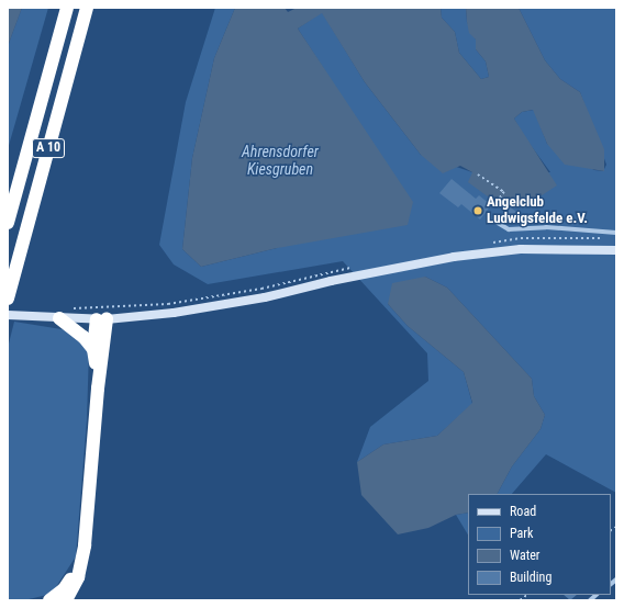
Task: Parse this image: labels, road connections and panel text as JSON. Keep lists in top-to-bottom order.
{
  "streets": {
    "highway": ["A 10"]
  },
  "water": ["Ahrensdorfer Kiesgruben"],
  "places": ["Angelclub Ludwigsfelde e.V."],
  "legend": [
    "Road",
    "Park",
    "Water",
    "Building"
  ]
}
